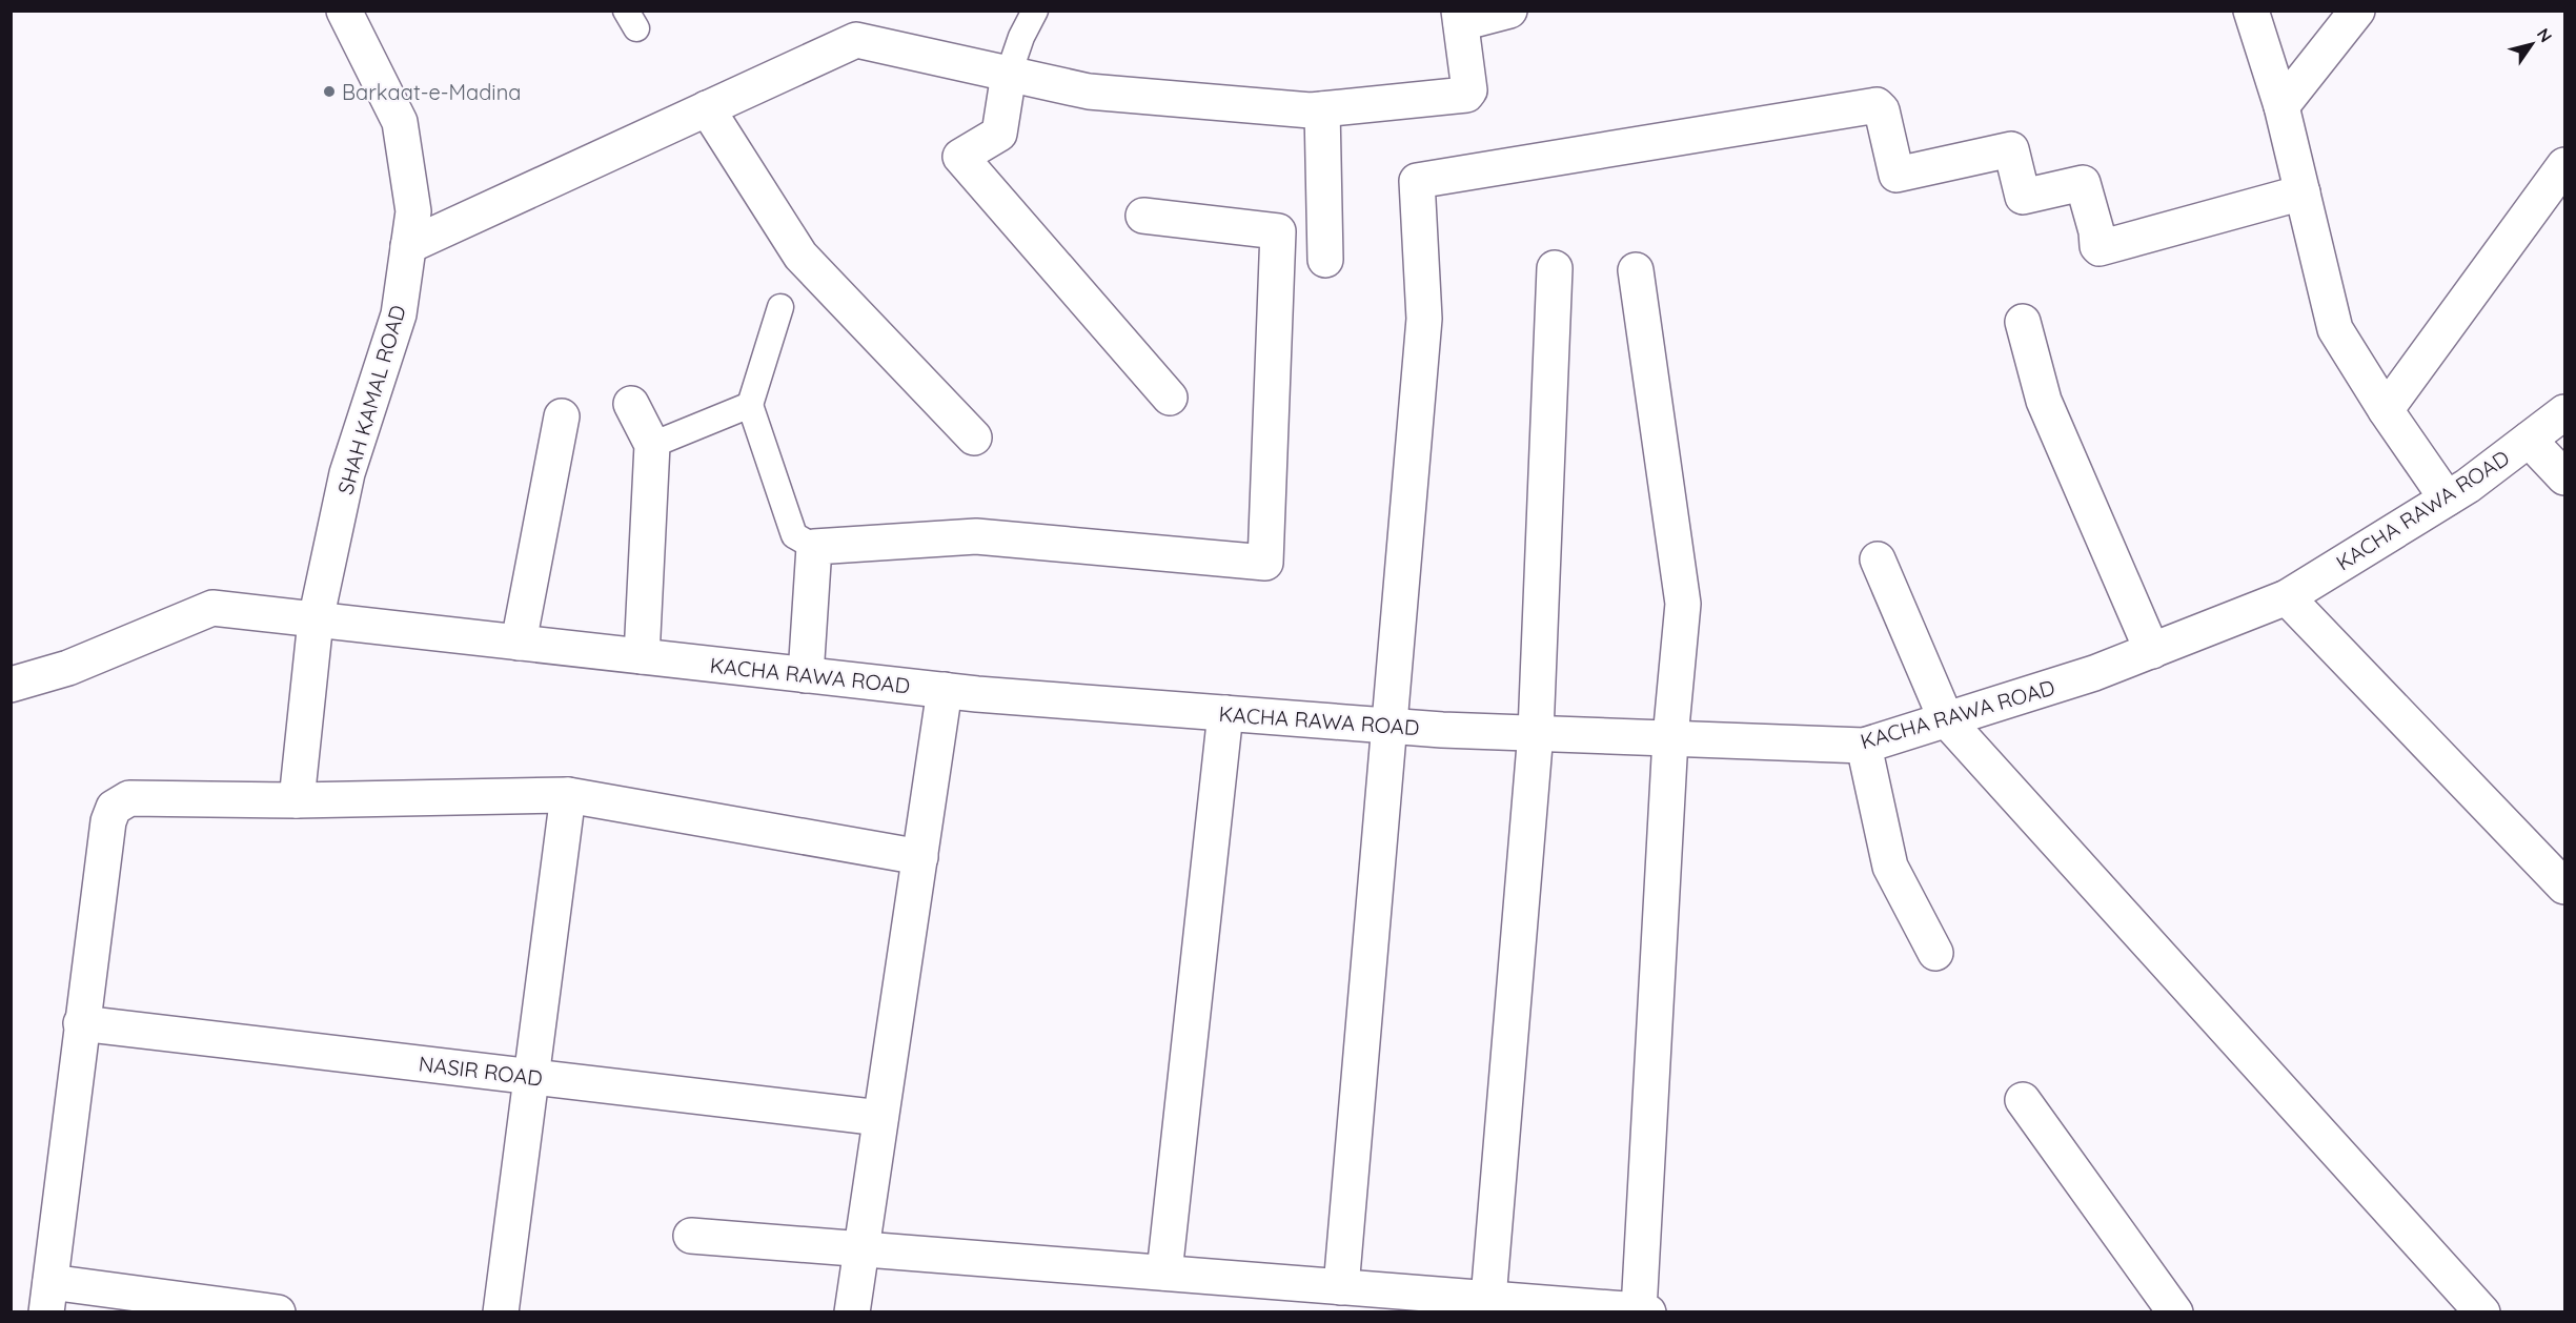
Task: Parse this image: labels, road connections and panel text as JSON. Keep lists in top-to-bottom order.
{
  "streets": {
    "street": ["SHAH KAMAL ROAD", "KACHA RAWA ROAD", "NASIR ROAD"]
  },
  "crossings": [
    ["SHAH KAMAL ROAD", "KACHA RAWA ROAD"]
  ],
  "places": ["Barkaat-e-Madina"],
  "north": "top right"
}
